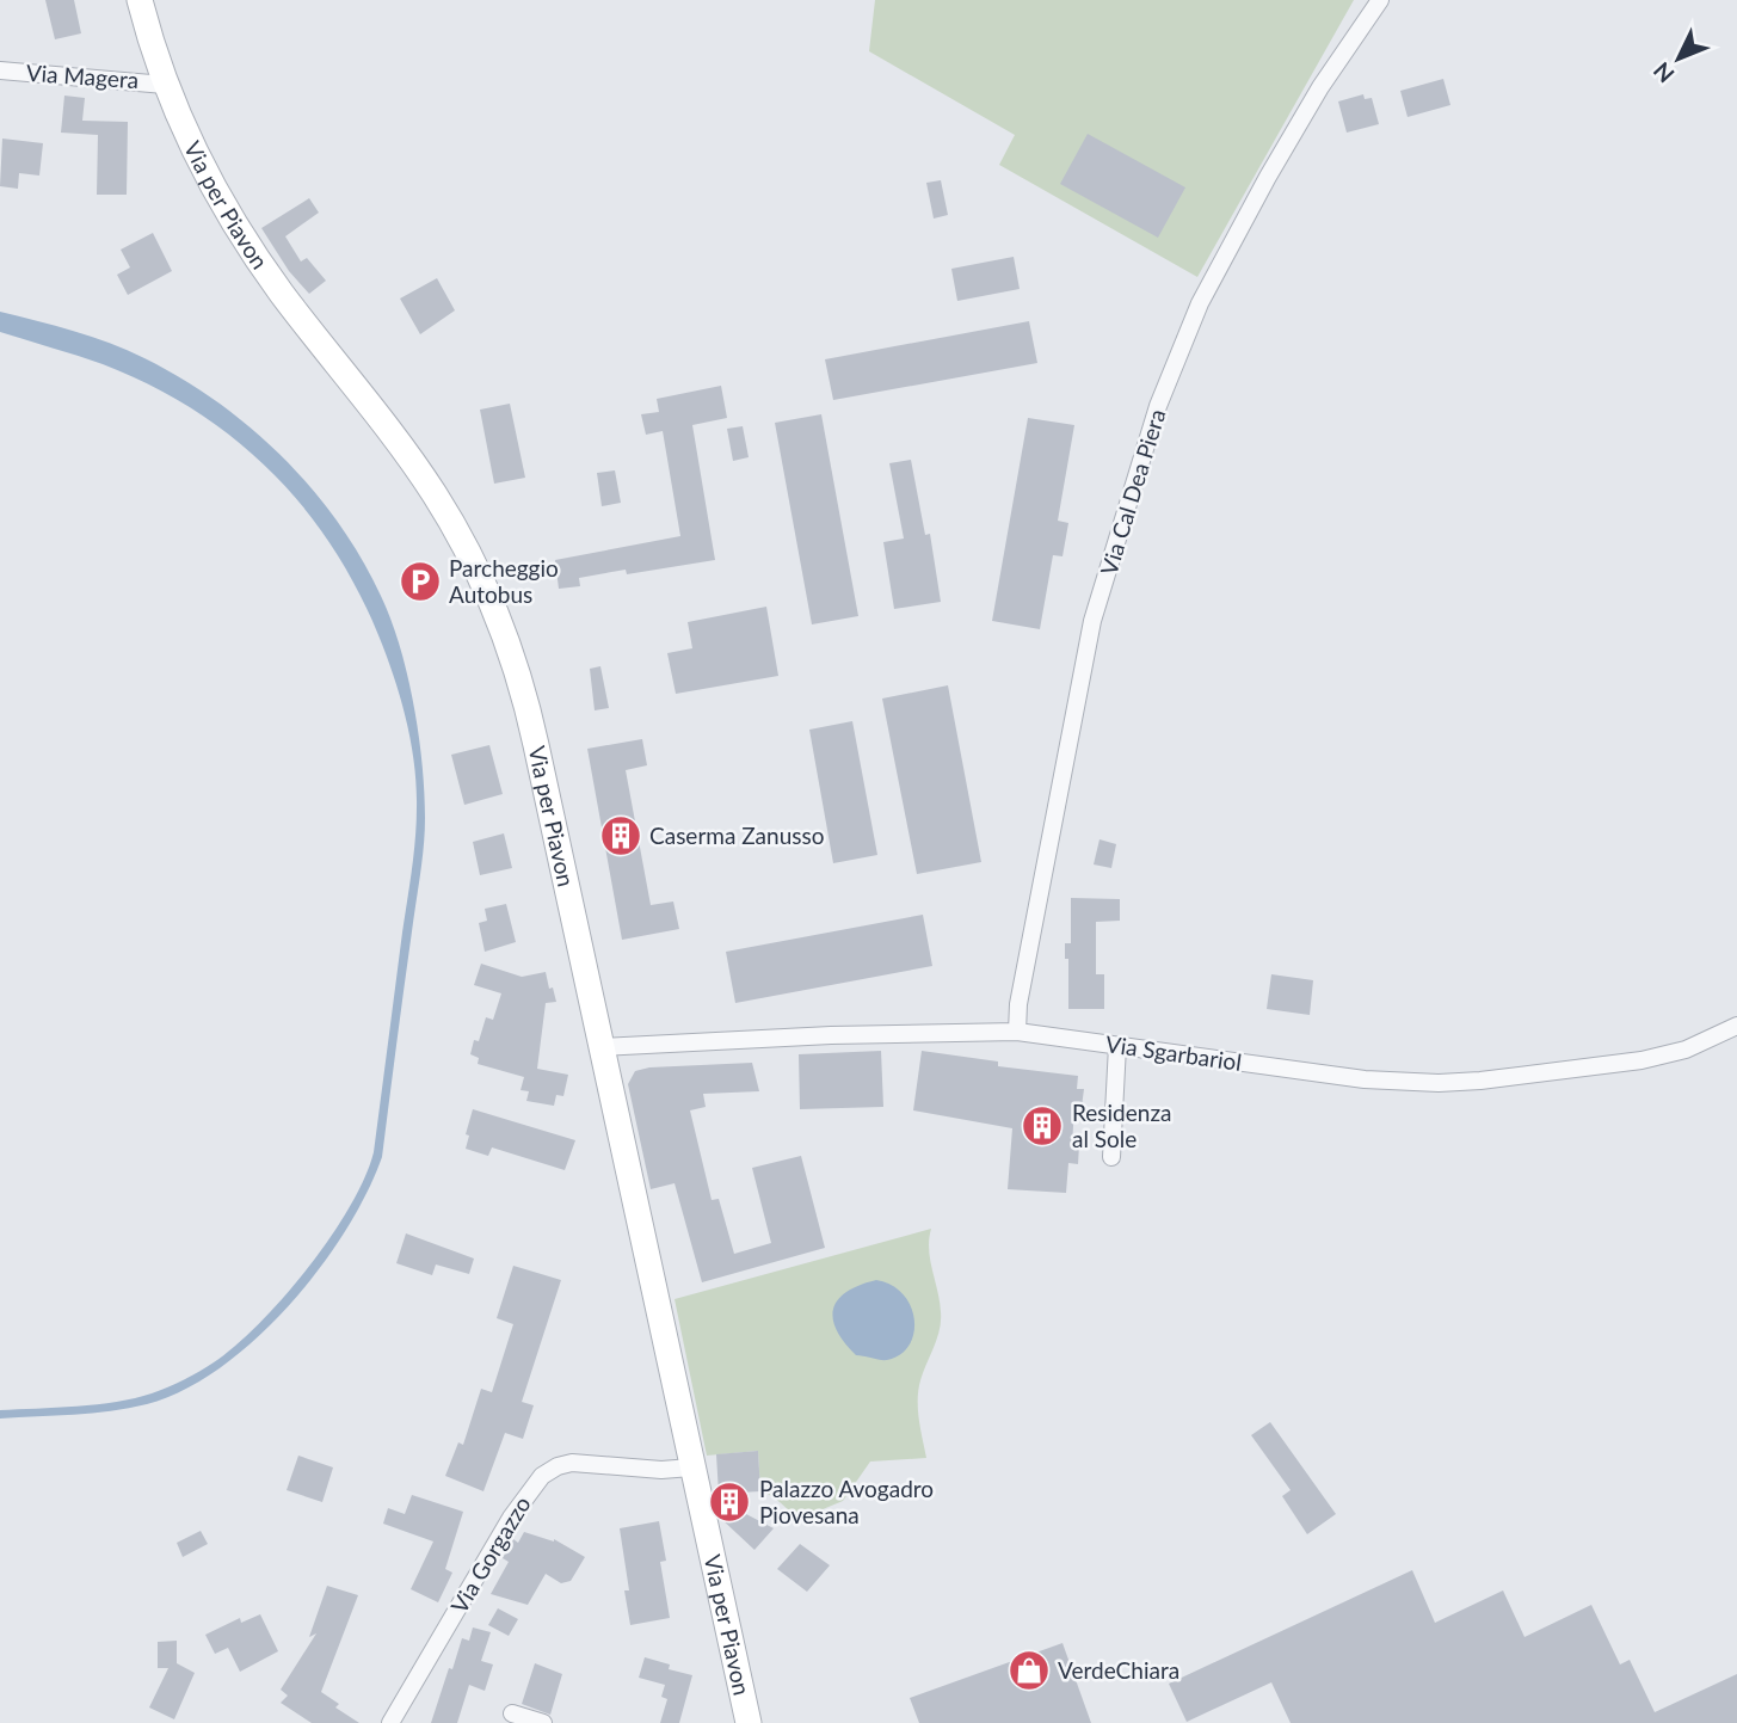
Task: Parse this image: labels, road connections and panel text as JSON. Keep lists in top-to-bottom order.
{
  "streets": {
    "street": [
      "Via Magera",
      "Via per Piavon",
      "Via Cal Dea Piera",
      "Via Sgarbariol",
      "Via Gorgazzo"
    ]
  },
  "crossings": [
    ["Via Magera", "Via per Piavon"],
    ["Via per Piavon", "Via Sgarbariol"],
    ["Via per Piavon", "Via Gorgazzo"],
    ["Via Cal Dea Piera", "Via Sgarbariol"]
  ],
  "places": {
    "parking": ["Parcheggio Autobus"],
    "building": ["Caserma Zanusso", "Residenza al Sole", "Palazzo Avogadro Piovesana"],
    "shop": ["VerdeChiara"]
  },
  "north": "bottom left"
}
